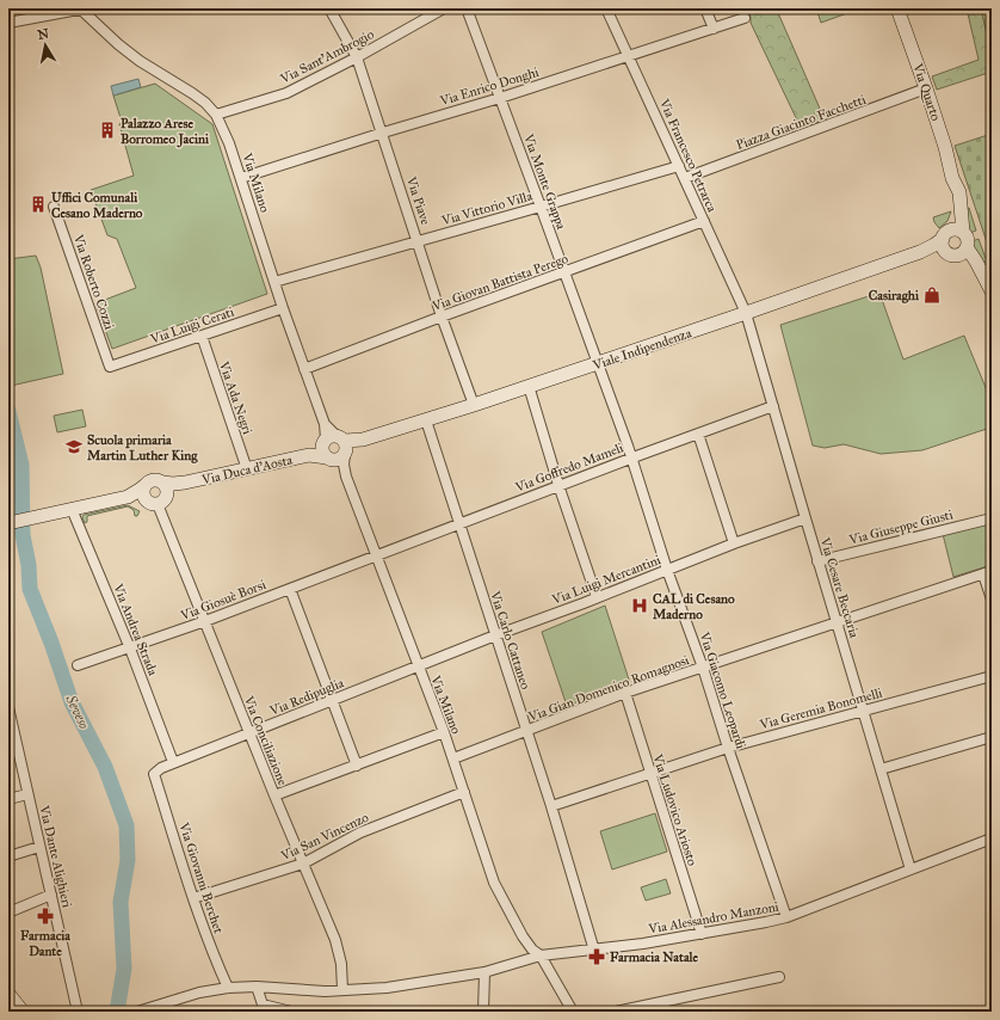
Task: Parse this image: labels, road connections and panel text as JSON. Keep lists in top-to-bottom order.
{
  "streets": {
    "street": [
      "Via Sant'Ambrogio",
      "Via Enrico Donghi",
      "Via Quarto",
      "Piazza Giacinto Facchetti",
      "Via Francesco Petrarca",
      "Via Monte Grappa",
      "Via Milano",
      "Via Piave",
      "Via Vittorio Villa",
      "Via Roberto Cozzi",
      "Via Giovan Battista Perego",
      "Via Luigi Cerati",
      "Viale Indipendenza",
      "Via Ada Negri",
      "Via Goffredo Mameli",
      "Via Duca d'Aosta",
      "Via Giuseppe Giusti",
      "Via Luigi Mercantini",
      "Via Cesare Beccaria",
      "Via Giosuè Borsi",
      "Via Andrea Strada",
      "Via Carlo Cattaneo",
      "Via Gian Domenico Romagnosi",
      "Via Giacomo Leopardi",
      "Via Redipuglia",
      "Via Geremia Bonomelli",
      "Via Conciliazione",
      "Via Ludovico Ariosto",
      "Via San Vincenzo",
      "Via Dante Alighieri",
      "Via Giovanni Berchet",
      "Via Alessandro Manzoni"
    ]
  },
  "crossings": [
    ["Via Sant'Ambrogio", "Via Milano"],
    ["Via Sant'Ambrogio", "Via Piave"],
    ["Via Enrico Donghi", "Via Francesco Petrarca"],
    ["Via Enrico Donghi", "Via Monte Grappa"],
    ["Via Enrico Donghi", "Via Milano"],
    ["Via Enrico Donghi", "Via Piave"],
    ["Via Quarto", "Piazza Giacinto Facchetti"],
    ["Via Quarto", "Viale Indipendenza"],
    ["Piazza Giacinto Facchetti", "Via Francesco Petrarca"],
    ["Via Francesco Petrarca", "Via Vittorio Villa"],
    ["Via Francesco Petrarca", "Via Giovan Battista Perego"],
    ["Via Francesco Petrarca", "Viale Indipendenza"],
    ["Via Francesco Petrarca", "Via Cesare Beccaria"],
    ["Via Monte Grappa", "Via Vittorio Villa"],
    ["Via Monte Grappa", "Via Giovan Battista Perego"],
    ["Via Monte Grappa", "Viale Indipendenza"],
    ["Via Monte Grappa", "Via Giacomo Leopardi"],
    ["Via Milano", "Via Vittorio Villa"],
    ["Via Milano", "Via Giovan Battista Perego"],
    ["Via Milano", "Via Luigi Cerati"],
    ["Via Milano", "Viale Indipendenza"],
    ["Via Milano", "Via Goffredo Mameli"],
    ["Via Milano", "Via Duca d'Aosta"],
    ["Via Milano", "Via Luigi Mercantini"],
    ["Via Milano", "Via Giosuè Borsi"],
    ["Via Milano", "Via Gian Domenico Romagnosi"],
    ["Via Milano", "Via Redipuglia"],
    ["Via Milano", "Via San Vincenzo"],
    ["Via Milano", "Via Alessandro Manzoni"],
    ["Via Piave", "Via Vittorio Villa"],
    ["Via Piave", "Via Giovan Battista Perego"],
    ["Via Piave", "Viale Indipendenza"],
    ["Via Roberto Cozzi", "Via Luigi Cerati"],
    ["Via Luigi Cerati", "Via Ada Negri"],
    ["Viale Indipendenza", "Via Duca d'Aosta"],
    ["Viale Indipendenza", "Via Cesare Beccaria"],
    ["Viale Indipendenza", "Via Carlo Cattaneo"],
    ["Viale Indipendenza", "Via Giacomo Leopardi"],
    ["Via Ada Negri", "Via Duca d'Aosta"],
    ["Via Goffredo Mameli", "Via Cesare Beccaria"],
    ["Via Goffredo Mameli", "Via Giosuè Borsi"],
    ["Via Goffredo Mameli", "Via Carlo Cattaneo"],
    ["Via Goffredo Mameli", "Via Giacomo Leopardi"],
    ["Via Duca d'Aosta", "Via Conciliazione"],
    ["Via Giuseppe Giusti", "Via Cesare Beccaria"],
    ["Via Luigi Mercantini", "Via Cesare Beccaria"],
    ["Via Luigi Mercantini", "Via Carlo Cattaneo"],
    ["Via Luigi Mercantini", "Via Giacomo Leopardi"],
    ["Via Luigi Mercantini", "Via Redipuglia"],
    ["Via Cesare Beccaria", "Via Gian Domenico Romagnosi"],
    ["Via Cesare Beccaria", "Via Geremia Bonomelli"],
    ["Via Cesare Beccaria", "Via Alessandro Manzoni"],
    ["Via Giosuè Borsi", "Via Andrea Strada"],
    ["Via Giosuè Borsi", "Via Conciliazione"],
    ["Via Andrea Strada", "Via Redipuglia"],
    ["Via Carlo Cattaneo", "Via Gian Domenico Romagnosi"],
    ["Via Carlo Cattaneo", "Via Geremia Bonomelli"],
    ["Via Carlo Cattaneo", "Via Alessandro Manzoni"],
    ["Via Gian Domenico Romagnosi", "Via Giacomo Leopardi"],
    ["Via Gian Domenico Romagnosi", "Via Ludovico Ariosto"],
    ["Via Giacomo Leopardi", "Via Geremia Bonomelli"],
    ["Via Giacomo Leopardi", "Via Alessandro Manzoni"],
    ["Via Redipuglia", "Via Conciliazione"],
    ["Via Redipuglia", "Via Giovanni Berchet"],
    ["Via Geremia Bonomelli", "Via Ludovico Ariosto"],
    ["Via Conciliazione", "Via San Vincenzo"],
    ["Via Conciliazione", "Via Alessandro Manzoni"],
    ["Via Ludovico Ariosto", "Via Alessandro Manzoni"],
    ["Via San Vincenzo", "Via Giovanni Berchet"],
    ["Via Giovanni Berchet", "Via Alessandro Manzoni"]
  ],
  "water": ["Seveso"],
  "places": {
    "building": ["Palazzo Arese Borromeo Jacini", "Uffici Comunali Cesano Maderno"],
    "shop": ["Casiraghi"],
    "school or university": ["Scuola primaria Martin Luther King"],
    "hospital": ["CAL di Cesano Maderno"],
    "pharmacy": ["Farmacia Dante", "Farmacia Natale"]
  },
  "north": "top"
}
